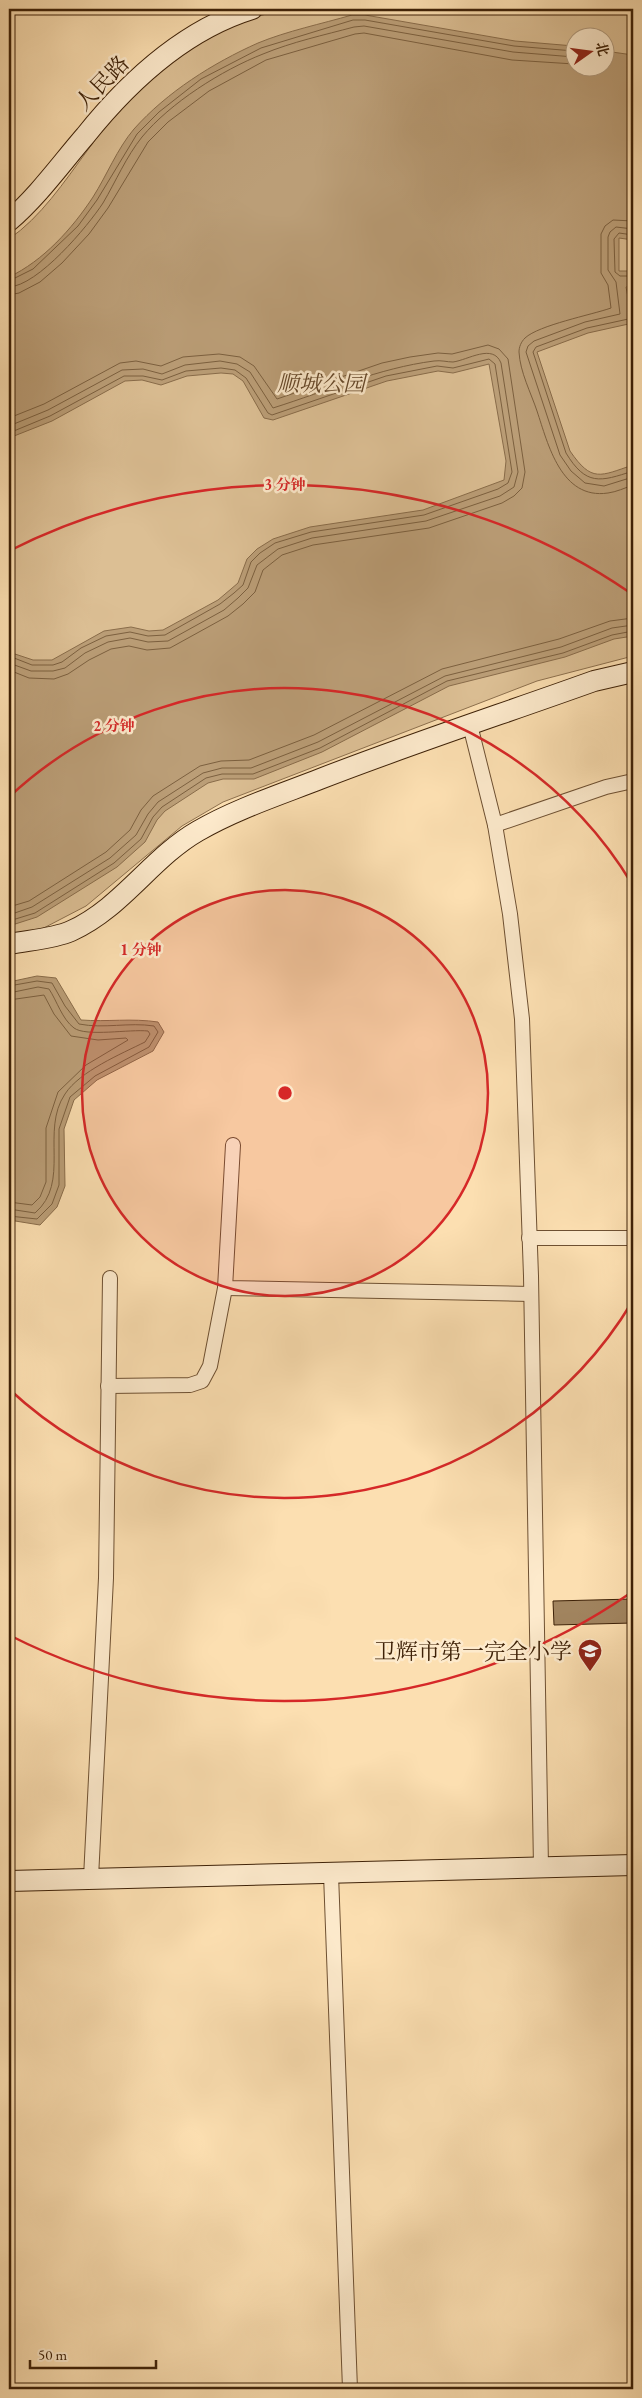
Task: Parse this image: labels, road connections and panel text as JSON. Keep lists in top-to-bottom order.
{
  "streets": {
    "street": ["人民路"]
  },
  "parks": ["顺城公园"],
  "places": {
    "school or university": ["卫辉市第一完全小学"]
  },
  "scale_bar": "50 m",
  "north": "right",
  "rings": ["3 分钟", "2 分钟", "1 分钟"]
}
